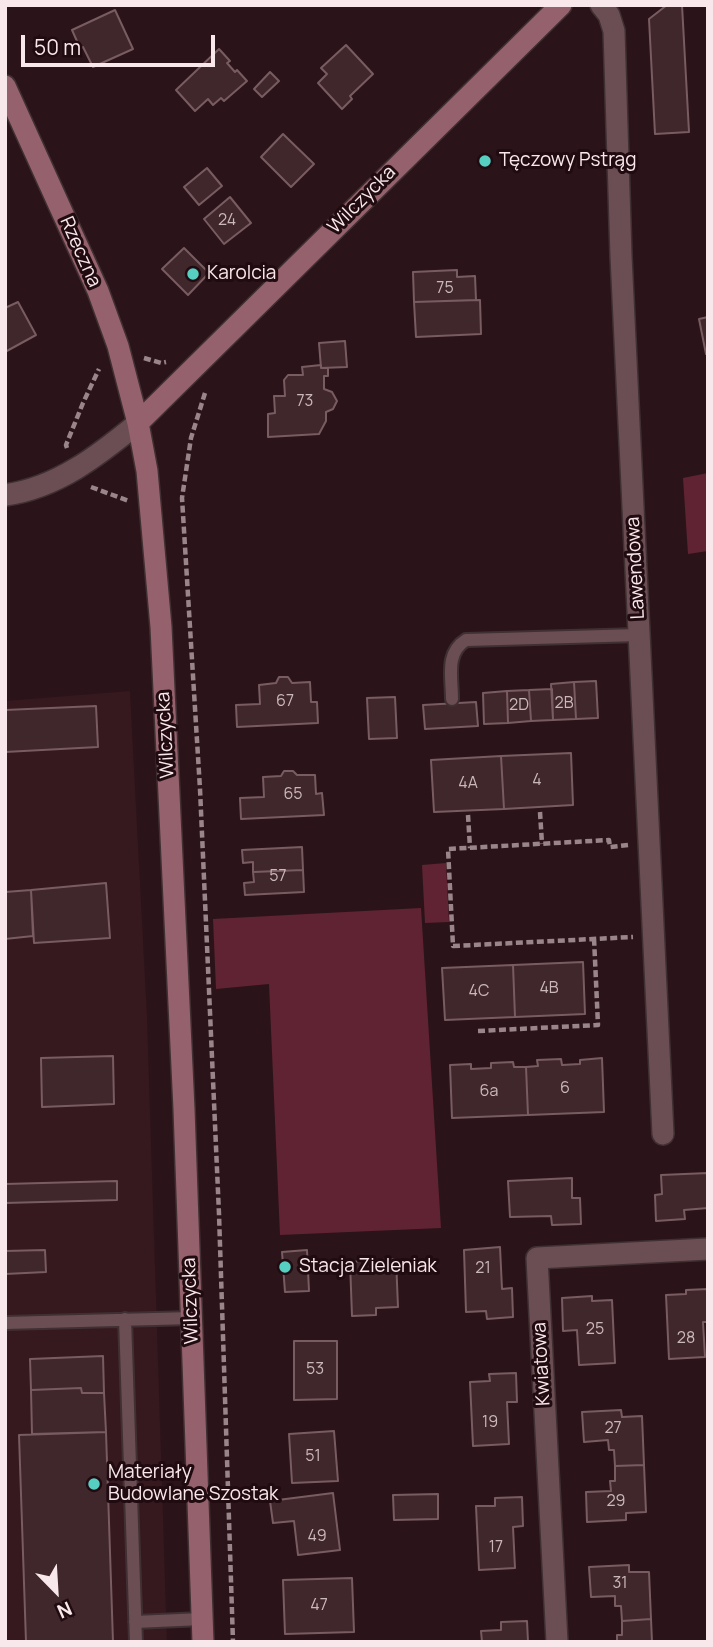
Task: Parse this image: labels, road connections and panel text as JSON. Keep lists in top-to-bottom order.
{
  "streets": {
    "street": [
      "Wilczycka",
      "Rzeczna",
      "Lawendowa",
      "Kwiatowa"
    ]
  },
  "crossings": [
    ["Wilczycka", "Rzeczna"]
  ],
  "places": [
    "Tęczowy Pstrąg",
    "Karolcia",
    "Stacja Zieleniak",
    "Materiały Budowlane Szostak"
  ],
  "house_numbers": [
    "24",
    "75",
    "73",
    "67",
    "2B",
    "2D",
    "4",
    "4A",
    "65",
    "57",
    "4B",
    "4C",
    "6",
    "6a",
    "21",
    "25",
    "28",
    "53",
    "19",
    "27",
    "51",
    "29",
    "49",
    "17",
    "31",
    "47"
  ],
  "scale_bar": "50 m",
  "north": "bottom right"
}
